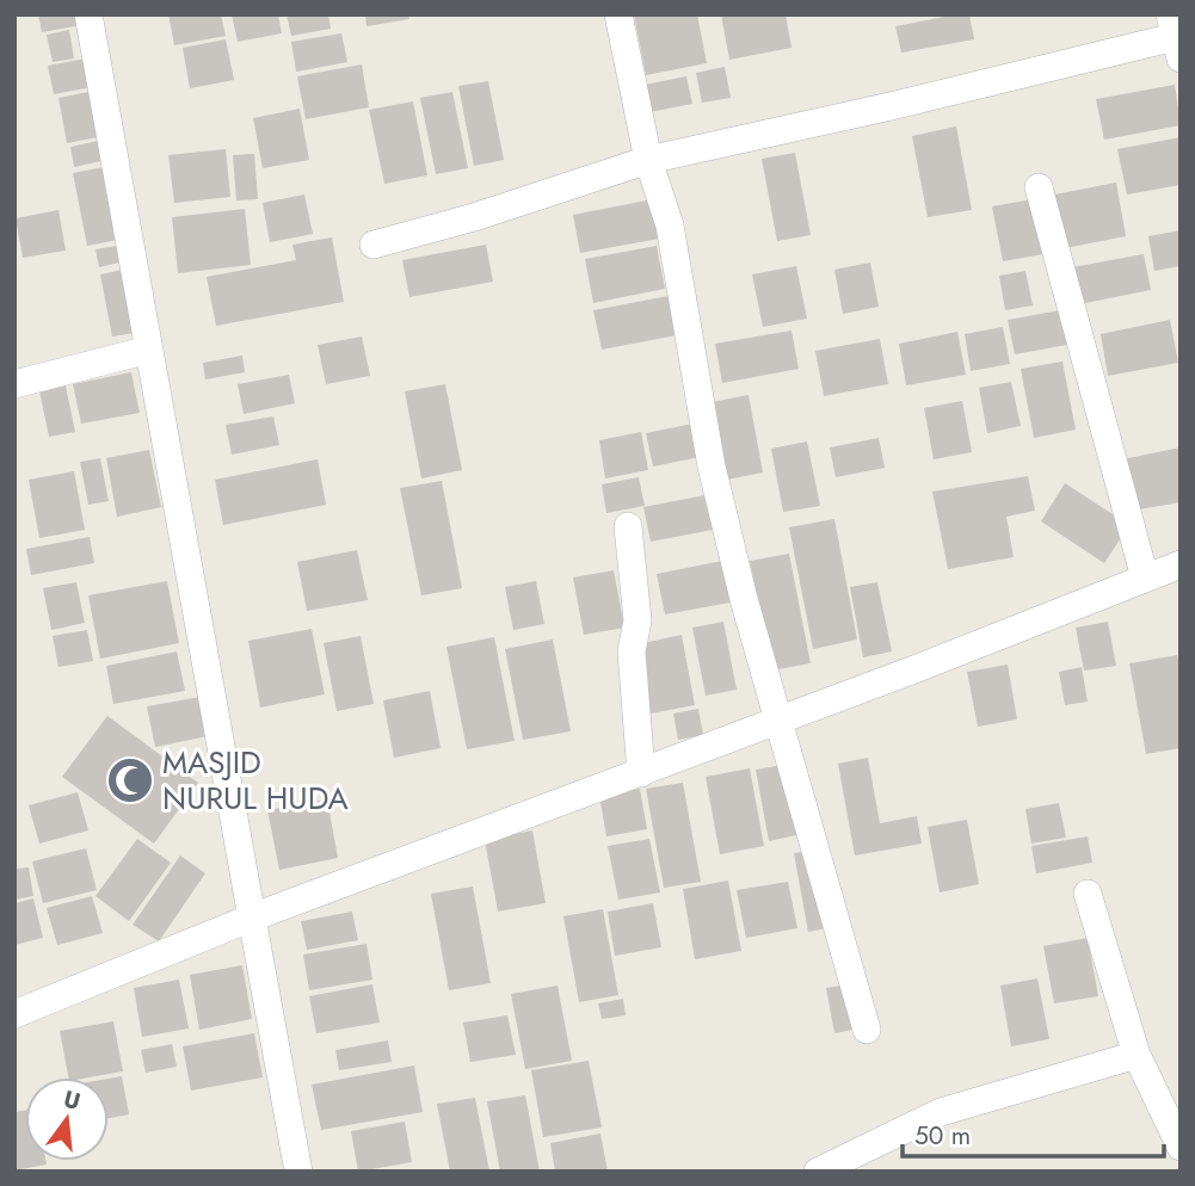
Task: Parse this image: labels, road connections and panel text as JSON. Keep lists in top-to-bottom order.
{
  "places": {
    "mosque": ["MASJID NURUL HUDA"]
  },
  "scale_bar": "50 m",
  "north": "top"
}
